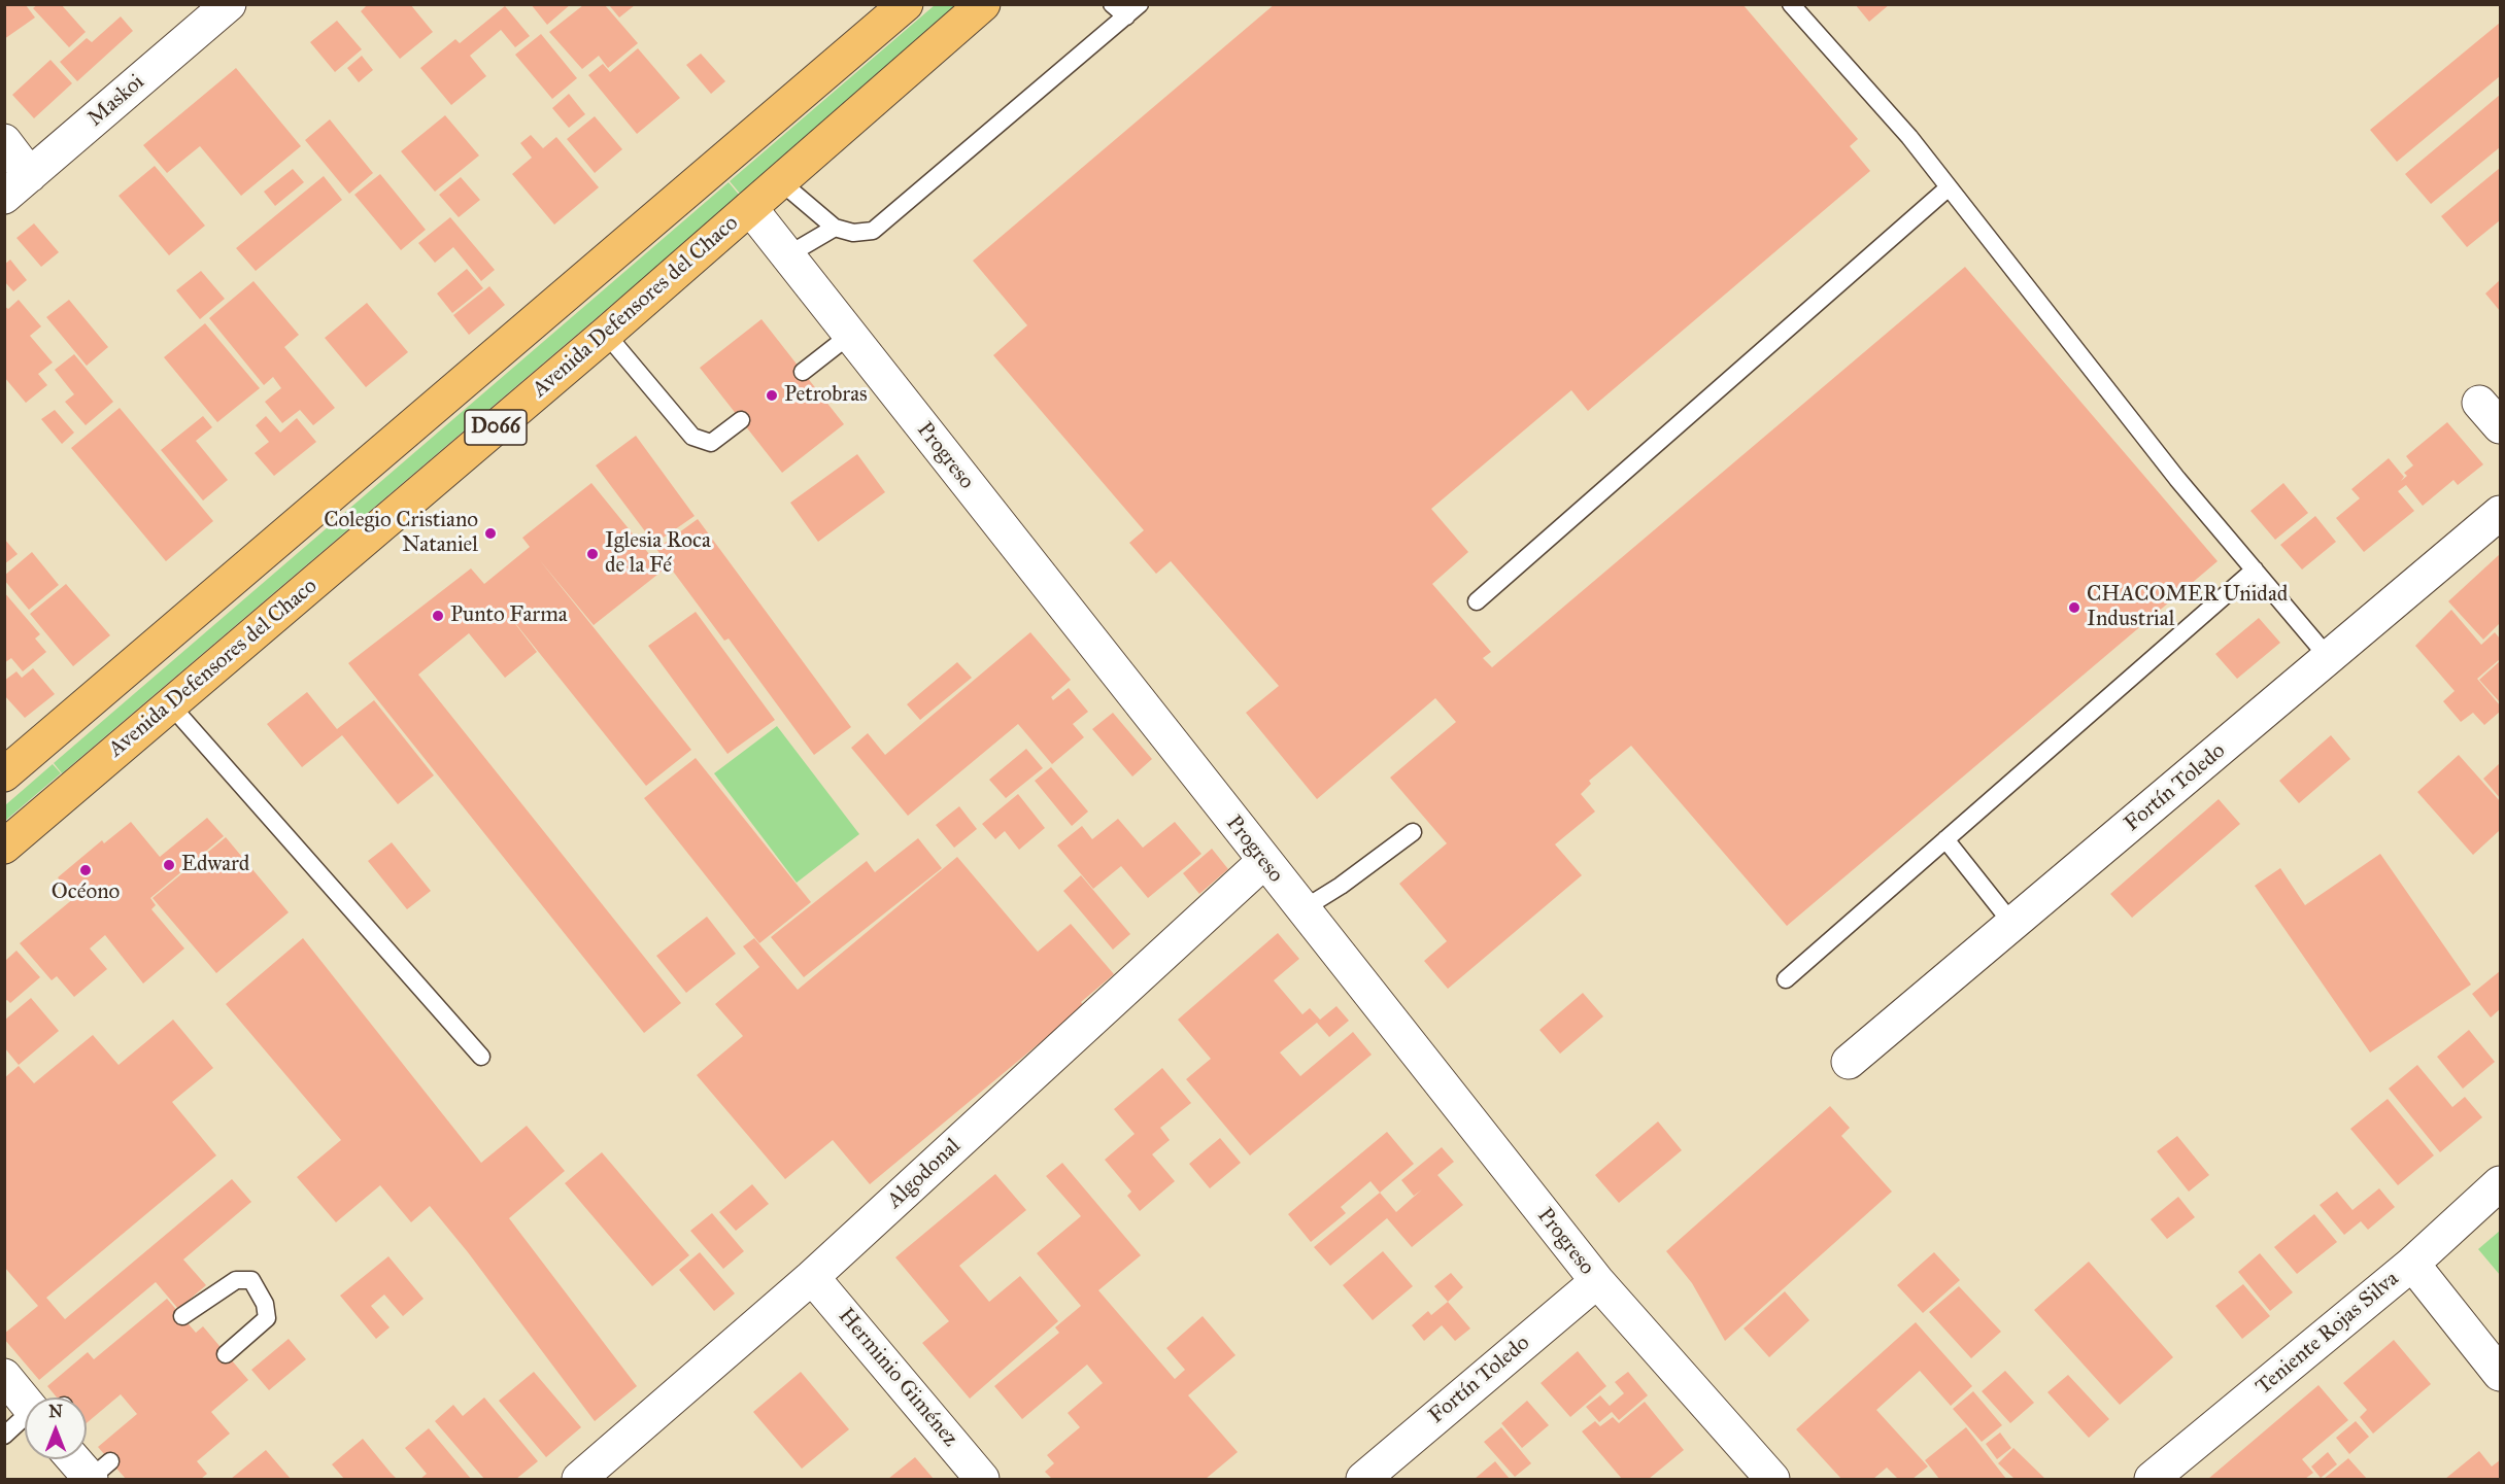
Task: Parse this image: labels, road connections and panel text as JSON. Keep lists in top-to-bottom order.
{
  "streets": {
    "highway": ["Avenida Defensores del Chaco", "D066"],
    "street": [
      "Maskoi",
      "Progreso",
      "Fortín Toledo",
      "Algodonal",
      "Teniente Rojas Silva",
      "Herminio Giménez"
    ]
  },
  "crossings": [
    ["Avenida Defensores del Chaco", "Progreso"],
    ["Progreso", "Fortín Toledo"],
    ["Progreso", "Algodonal"],
    ["Algodonal", "Herminio Giménez"]
  ],
  "places": [
    "Petrobras",
    "Colegio Cristiano Nataniel",
    "Iglesia Roca de la Fé",
    "CHACOMER Unidad Industrial",
    "Punto Farma",
    "Edward",
    "Océono"
  ],
  "north": "top"
}
